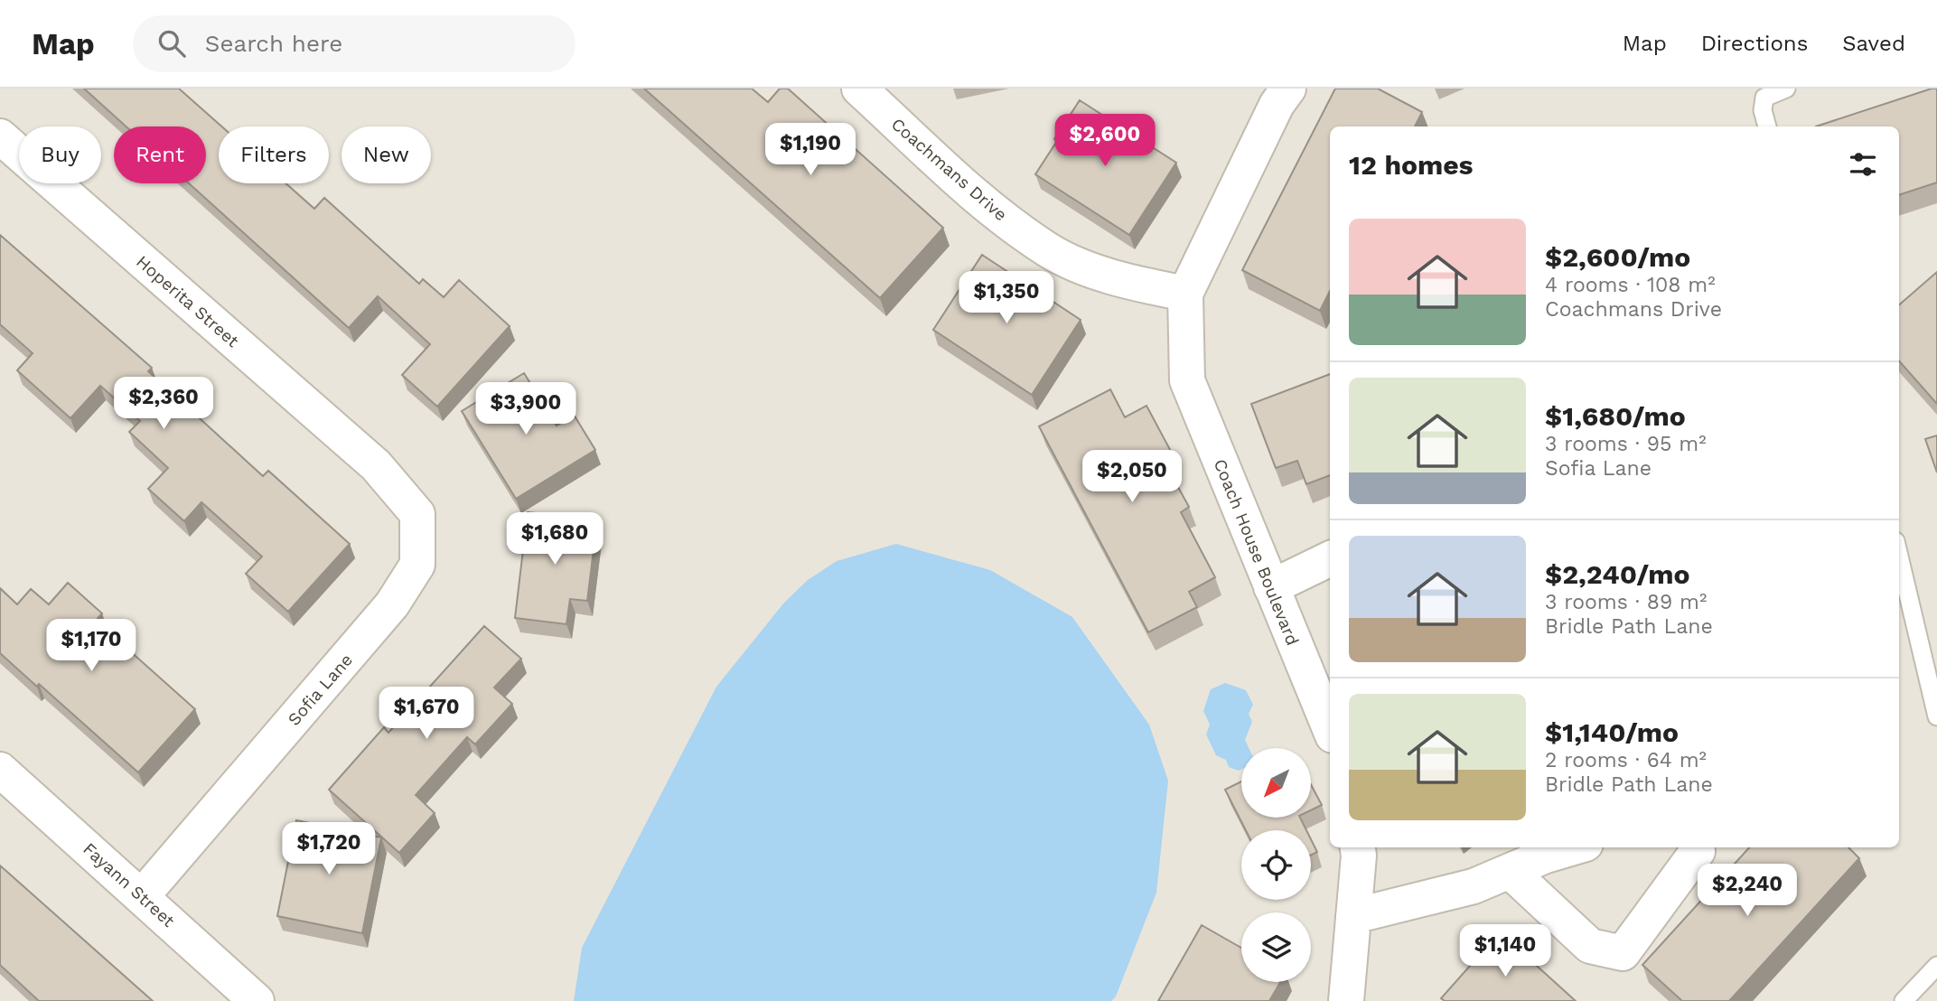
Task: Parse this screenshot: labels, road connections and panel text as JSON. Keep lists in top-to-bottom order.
{
  "streets": {
    "street": [
      "Coachmans Drive",
      "Hoperita Street",
      "Coach House Boulevard",
      "Sofia Lane",
      "Fayann Street"
    ]
  },
  "crossings": [
    ["Coachmans Drive", "Coach House Boulevard"],
    ["Hoperita Street", "Sofia Lane"],
    ["Sofia Lane", "Fayann Street"]
  ],
  "north": "bottom left",
  "page": {
    "header": "Map",
    "search": "Search here",
    "nav": ["Map", "Directions", "Saved"],
    "price": [
      "$2,600",
      "$1,190",
      "$1,350",
      "$2,360",
      "$3,900",
      "$2,050",
      "$1,680",
      "$1,170",
      "$1,670",
      "$1,720",
      "$2,240",
      "$1,140"
    ],
    "chip": [
      "Buy",
      "Rent",
      "Filters",
      "New"
    ],
    "heading": "12 homes",
    "list": [
      {
        "name": "$2,600/mo",
        "note": "4 rooms · 108 m² · Coachmans Drive"
      },
      {
        "name": "$1,680/mo",
        "note": "3 rooms · 95 m² · Sofia Lane"
      },
      {
        "name": "$2,240/mo",
        "note": "3 rooms · 89 m² · Bridle Path Lane"
      },
      {
        "name": "$1,140/mo",
        "note": "2 rooms · 64 m² · Bridle Path Lane"
      }
    ]
  }
}
